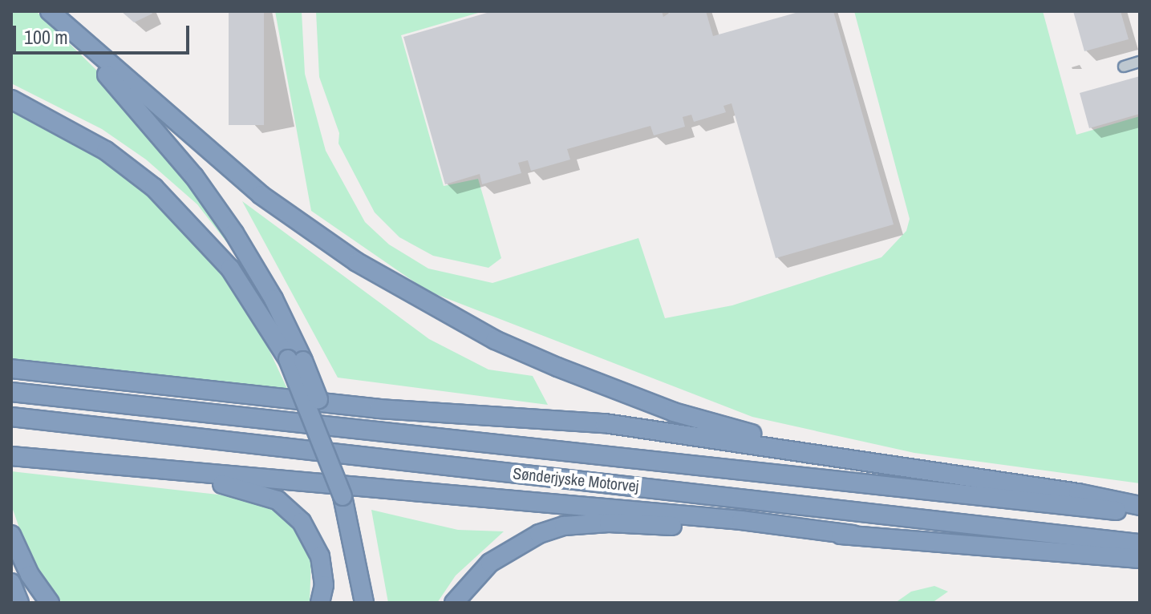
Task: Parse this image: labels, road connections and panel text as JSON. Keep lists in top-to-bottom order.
{
  "streets": {
    "highway": ["Sønderjyske Motorvej"]
  },
  "scale_bar": "100 m"
}
